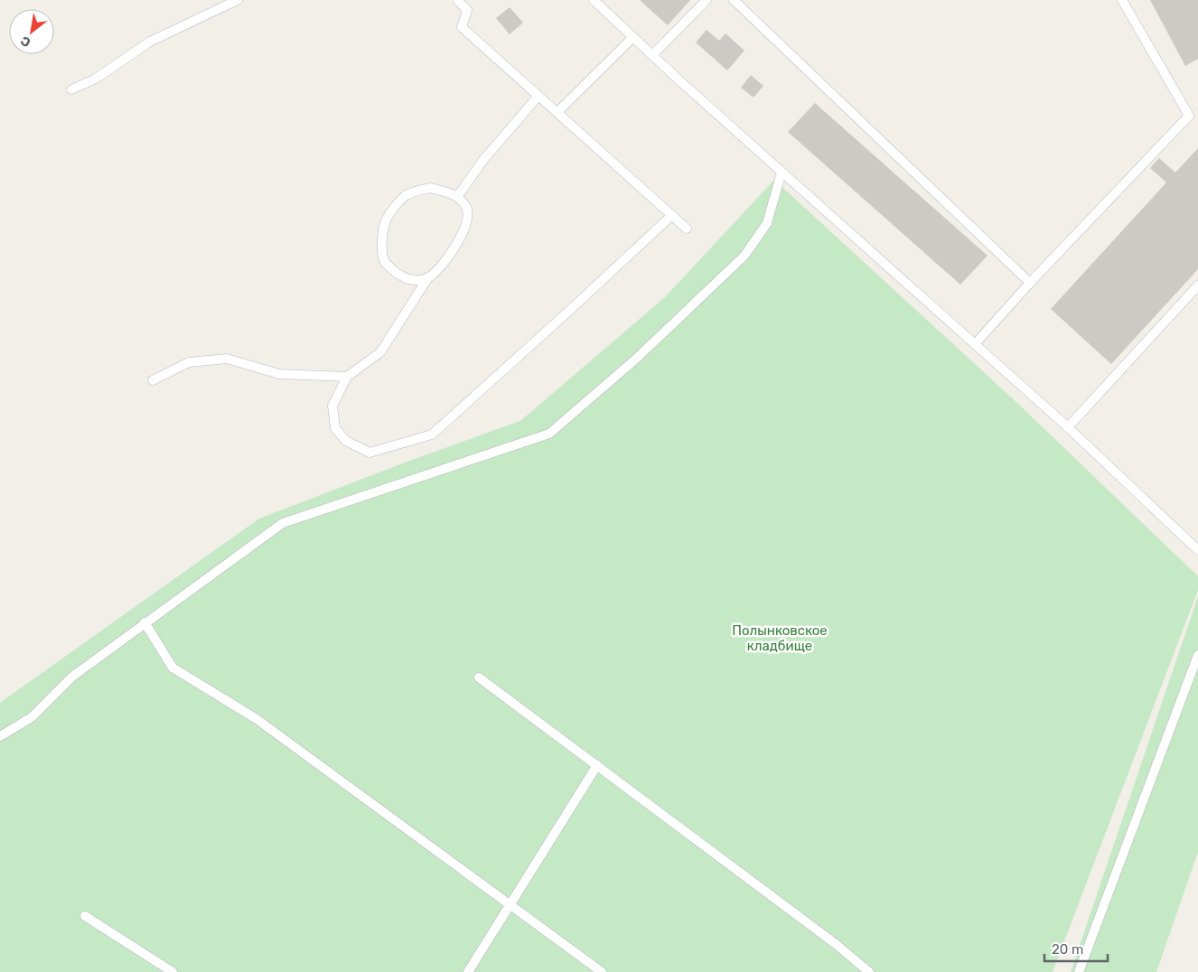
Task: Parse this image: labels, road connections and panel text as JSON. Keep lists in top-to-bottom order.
{
  "parks": ["Полынковское кладбище"],
  "scale_bar": "20 m",
  "north": "bottom left"
}
